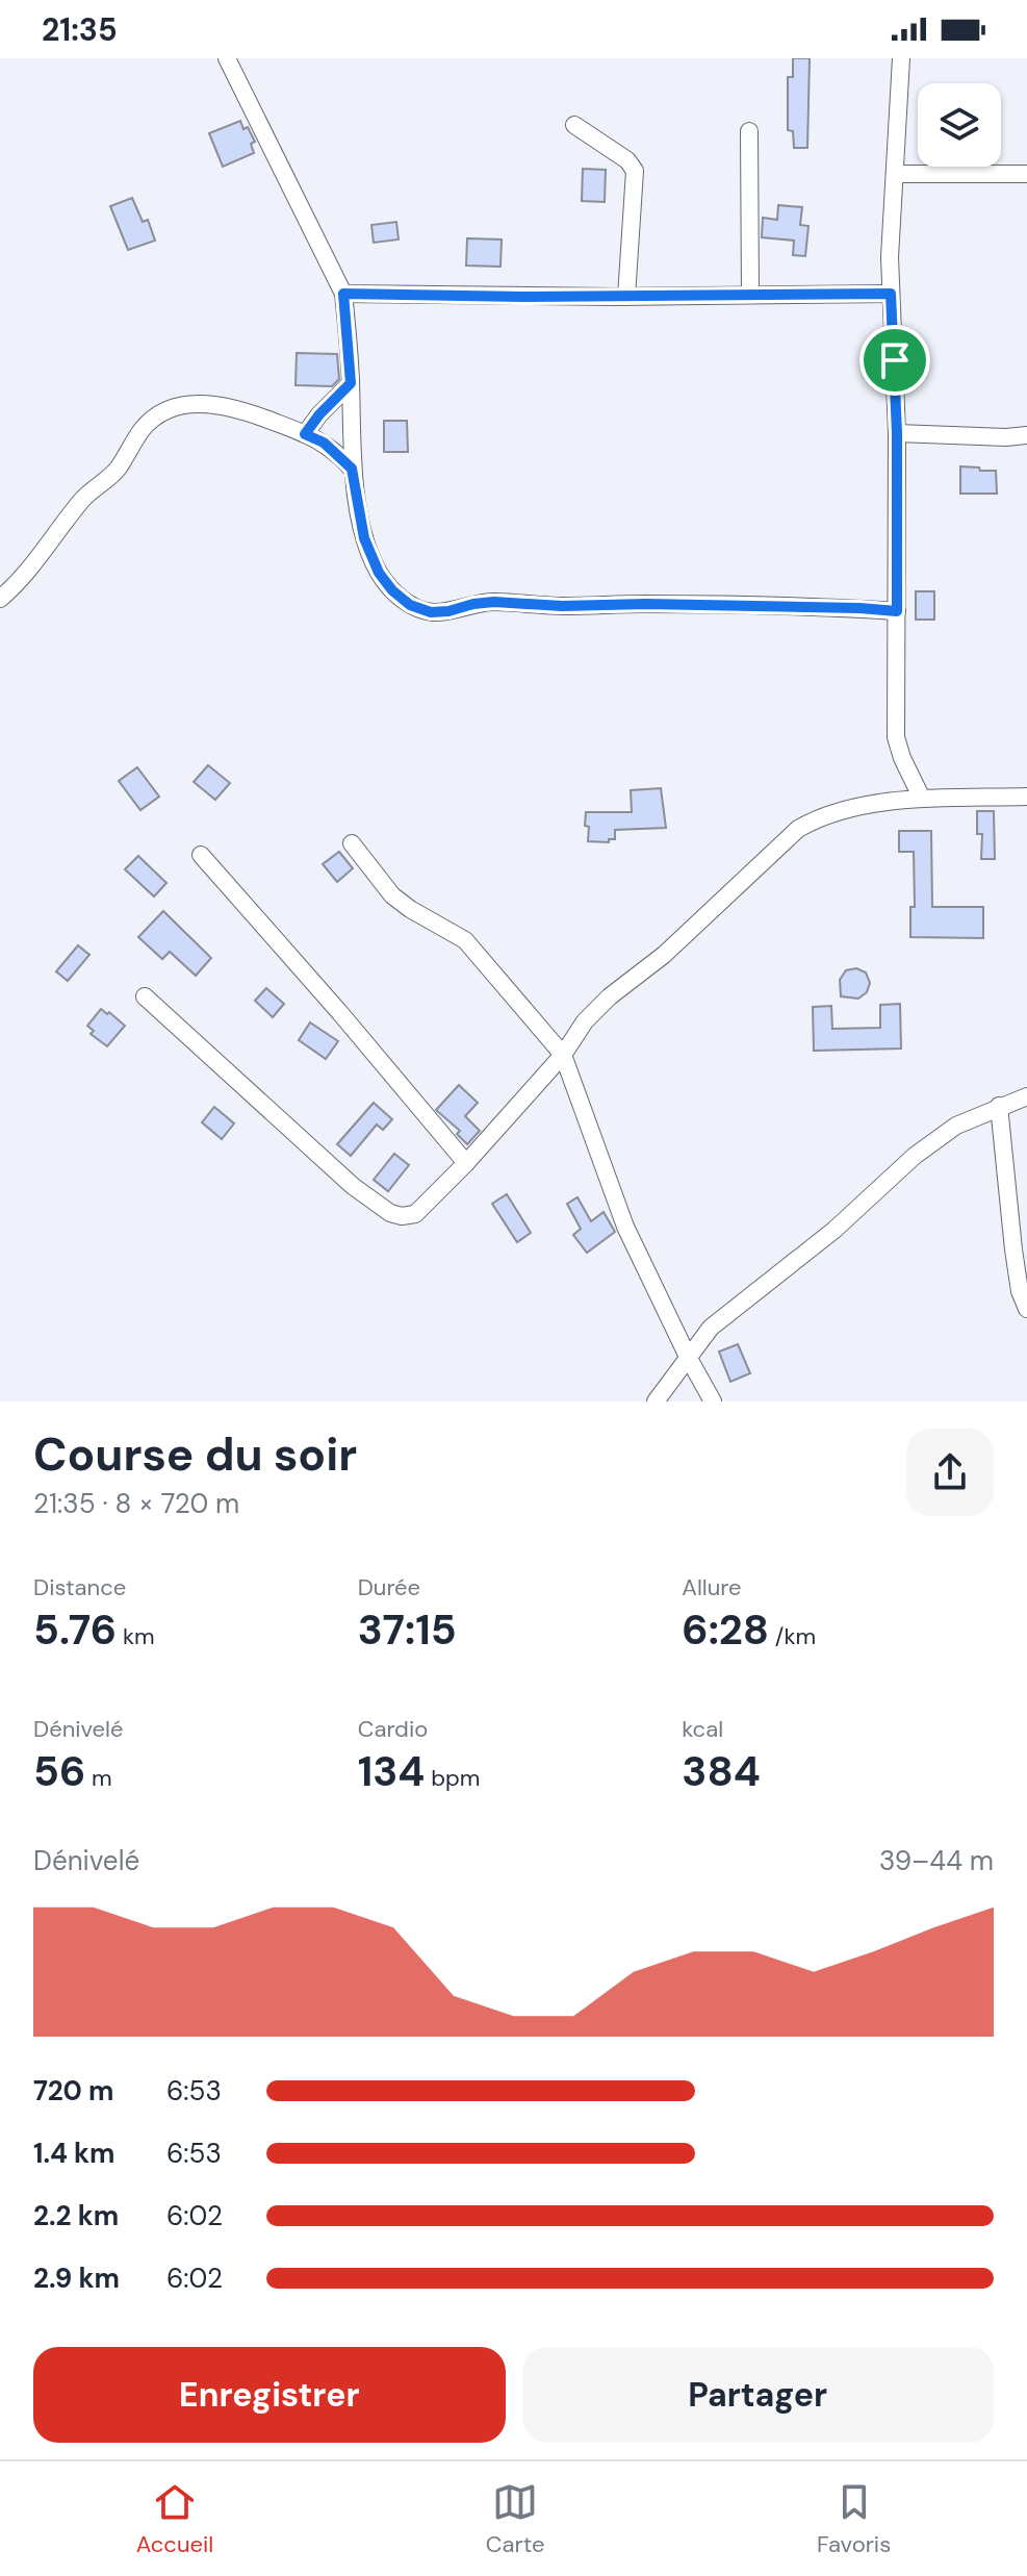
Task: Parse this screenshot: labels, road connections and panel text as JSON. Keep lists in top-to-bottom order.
{
  "page": {
    "status": "21:35",
    "heading": ["Course du soir", "21:35 · 8 × 720 m"],
    "stats": [
      ["Distance", "5.76 km"],
      ["Durée", "37:15"],
      ["Allure", "6:28 /km"],
      ["Dénivelé", "56 m"],
      ["Cardio", "134 bpm"],
      ["kcal", "384"]
    ],
    "chart": ["Dénivelé", "39–44 m"],
    "list": [
      {
        "name": "720 m",
        "note": "6:53"
      },
      {
        "name": "1.4 km",
        "note": "6:53"
      },
      {
        "name": "2.2 km",
        "note": "6:02"
      },
      {
        "name": "2.9 km",
        "note": "6:02"
      }
    ],
    "buttons": ["Enregistrer", "Partager"],
    "tabs": ["Accueil", "Carte", "Favoris"]
  }
}
